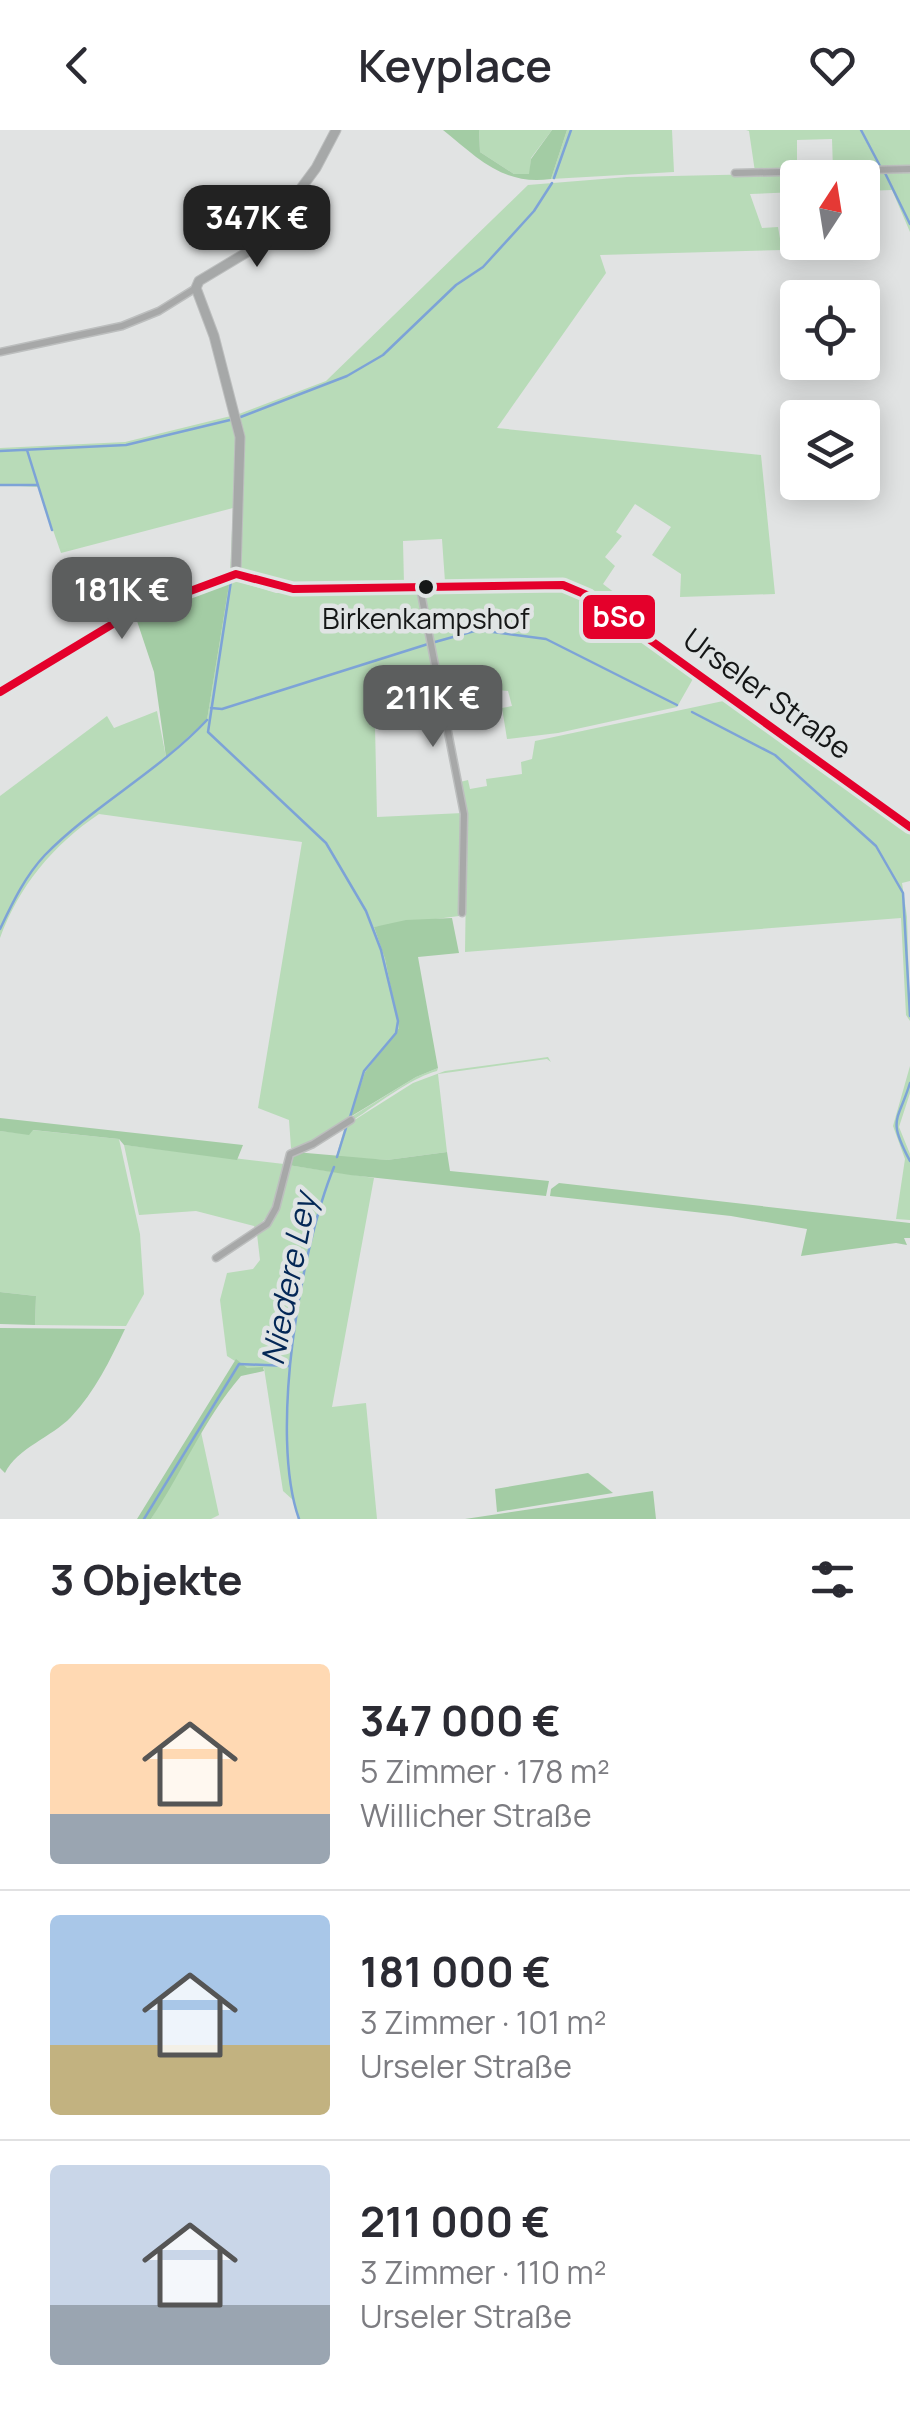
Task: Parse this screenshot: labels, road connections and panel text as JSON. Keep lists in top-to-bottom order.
{
  "streets": {
    "street": ["Urseler Straße"]
  },
  "water": ["Niedere Ley"],
  "places": ["Birkenkampshof"],
  "lines": ["transit line bSo"],
  "north": "top",
  "page": {
    "header": "Keyplace",
    "price": ["347K €", "181K €", "211K €"],
    "heading": "3 Objekte",
    "list": [
      {
        "name": "347 000 €",
        "note": "5 Zimmer · 178 m² · Willicher Straße"
      },
      {
        "name": "181 000 €",
        "note": "3 Zimmer · 101 m² · Urseler Straße"
      },
      {
        "name": "211 000 €",
        "note": "3 Zimmer · 110 m² · Urseler Straße"
      }
    ]
  }
}
